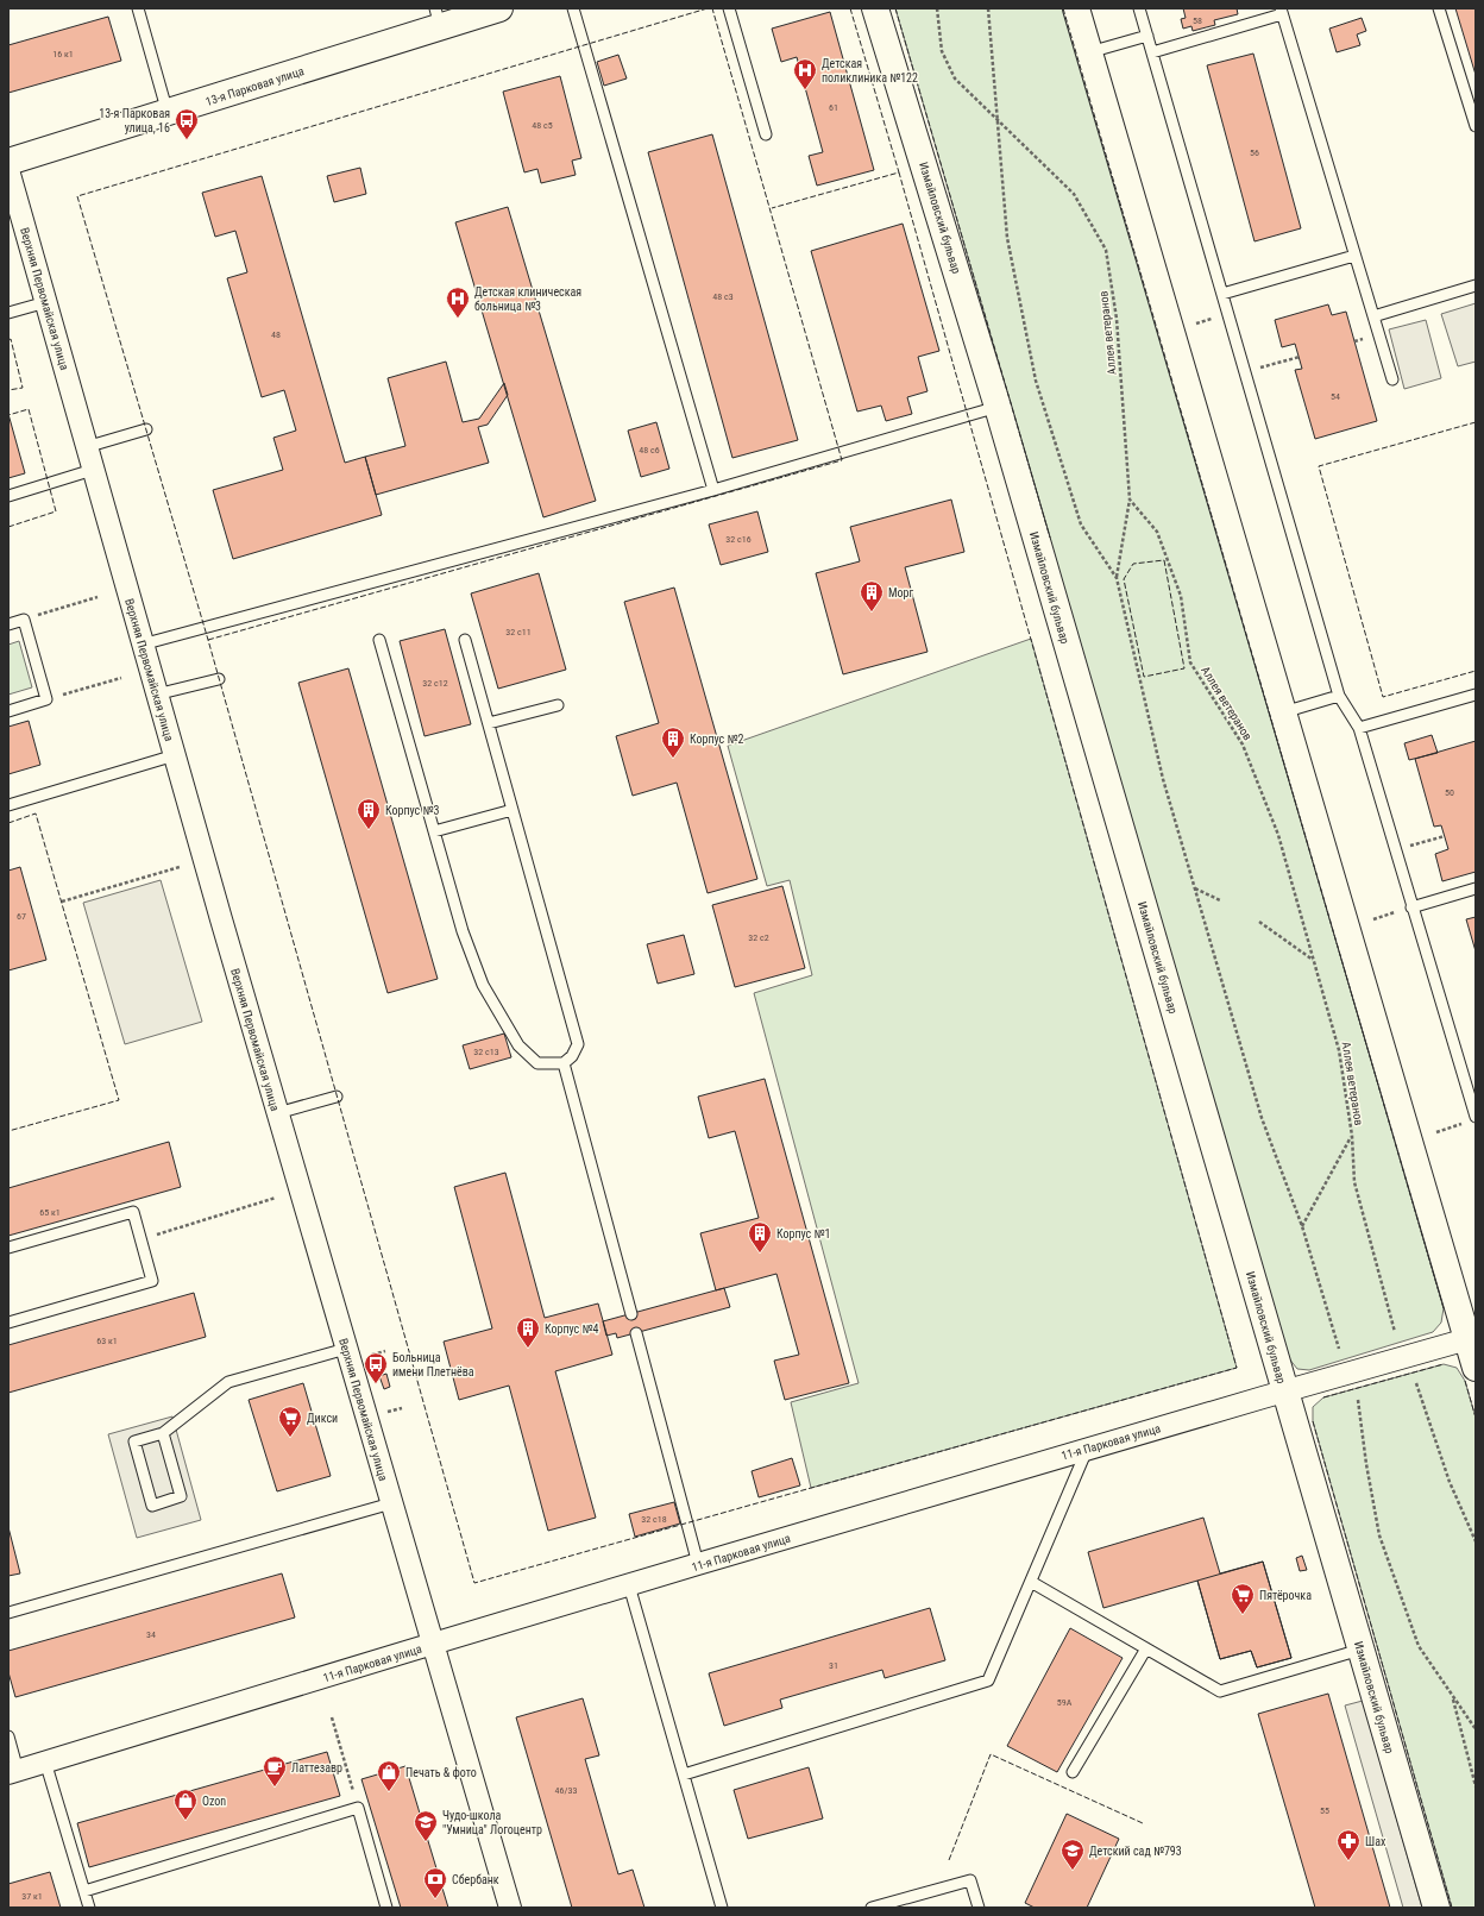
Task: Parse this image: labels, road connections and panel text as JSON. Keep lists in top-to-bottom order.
{
  "streets": {
    "street": [
      "13-я Парковая улица",
      "Измайловский бульвар",
      "Верхняя Первомайская улица",
      "11-я Парковая улица"
    ],
    "path": ["Аллея ветеранов"]
  },
  "crossings": [
    ["Измайловский бульвар", "11-я Парковая улица"],
    ["Верхняя Первомайская улица", "11-я Парковая улица"]
  ],
  "places": {
    "hospital": ["Детская поликлиника №122", "Детская клиническая больница №3"],
    "bus stop": ["13-я Парковая улица, 16", "Больница имени Плетнёва"],
    "building": [
      "Морг",
      "Корпус №2",
      "Корпус №3",
      "Корпус №1",
      "Корпус №4"
    ],
    "supermarket": ["Дикси", "Пятёрочка"],
    "cafe": ["Латтезавр"],
    "shop": ["Печать & фото", "Ozon"],
    "school or university": ["Чудо-школа \"Умница\" Логоцентр", "Детский сад №793"],
    "pharmacy": ["Шах"],
    "bank": ["Сбербанк"]
  },
  "house_numbers": [
    "58",
    "16 к1",
    "61",
    "48 с5",
    "56",
    "48 с3",
    "48",
    "54",
    "48 с6",
    "32 с16",
    "32 с11",
    "32 с12",
    "50",
    "67",
    "32 с2",
    "32 с13",
    "65 к1",
    "63 к1",
    "32 с18",
    "34",
    "31",
    "59А",
    "46/33",
    "55",
    "37 к1"
  ]
}
